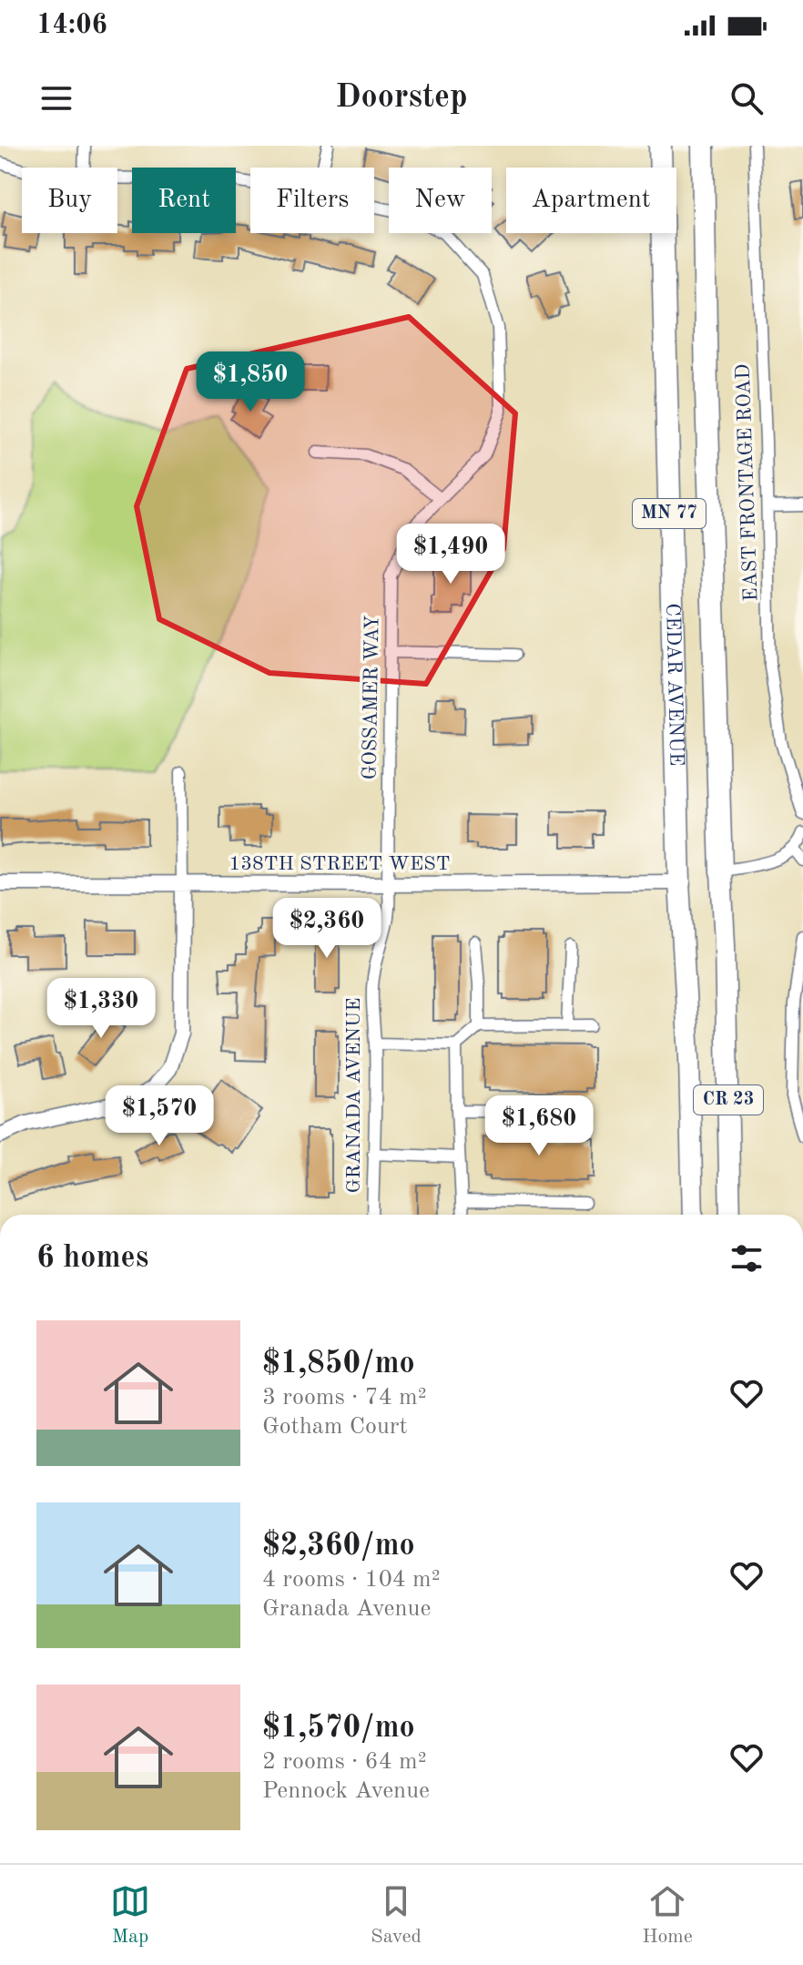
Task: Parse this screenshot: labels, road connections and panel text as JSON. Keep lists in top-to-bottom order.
{
  "streets": {
    "highway": ["MN 77", "CEDAR AVENUE", "CR 23"],
    "street": [
      "EAST FRONTAGE ROAD",
      "GOSSAMER WAY",
      "138TH STREET WEST",
      "GRANADA AVENUE"
    ]
  },
  "crossings": [
    ["CEDAR AVENUE", "138TH STREET WEST"],
    ["GOSSAMER WAY", "138TH STREET WEST"],
    ["GOSSAMER WAY", "GRANADA AVENUE"],
    ["138TH STREET WEST", "GRANADA AVENUE"]
  ],
  "page": {
    "status": "14:06",
    "header": "Doorstep",
    "chip": [
      "Buy",
      "Rent",
      "Filters",
      "New",
      "Apartment"
    ],
    "price": [
      "$1,850",
      "$1,490",
      "$2,360",
      "$1,330",
      "$1,570",
      "$1,680"
    ],
    "heading": "6 homes",
    "list": [
      {
        "name": "$1,850/mo",
        "note": "3 rooms · 74 m² · Gotham Court"
      },
      {
        "name": "$2,360/mo",
        "note": "4 rooms · 104 m² · Granada Avenue"
      },
      {
        "name": "$1,570/mo",
        "note": "2 rooms · 64 m² · Pennock Avenue"
      }
    ],
    "tabs": ["Map", "Saved", "Home"]
  }
}
